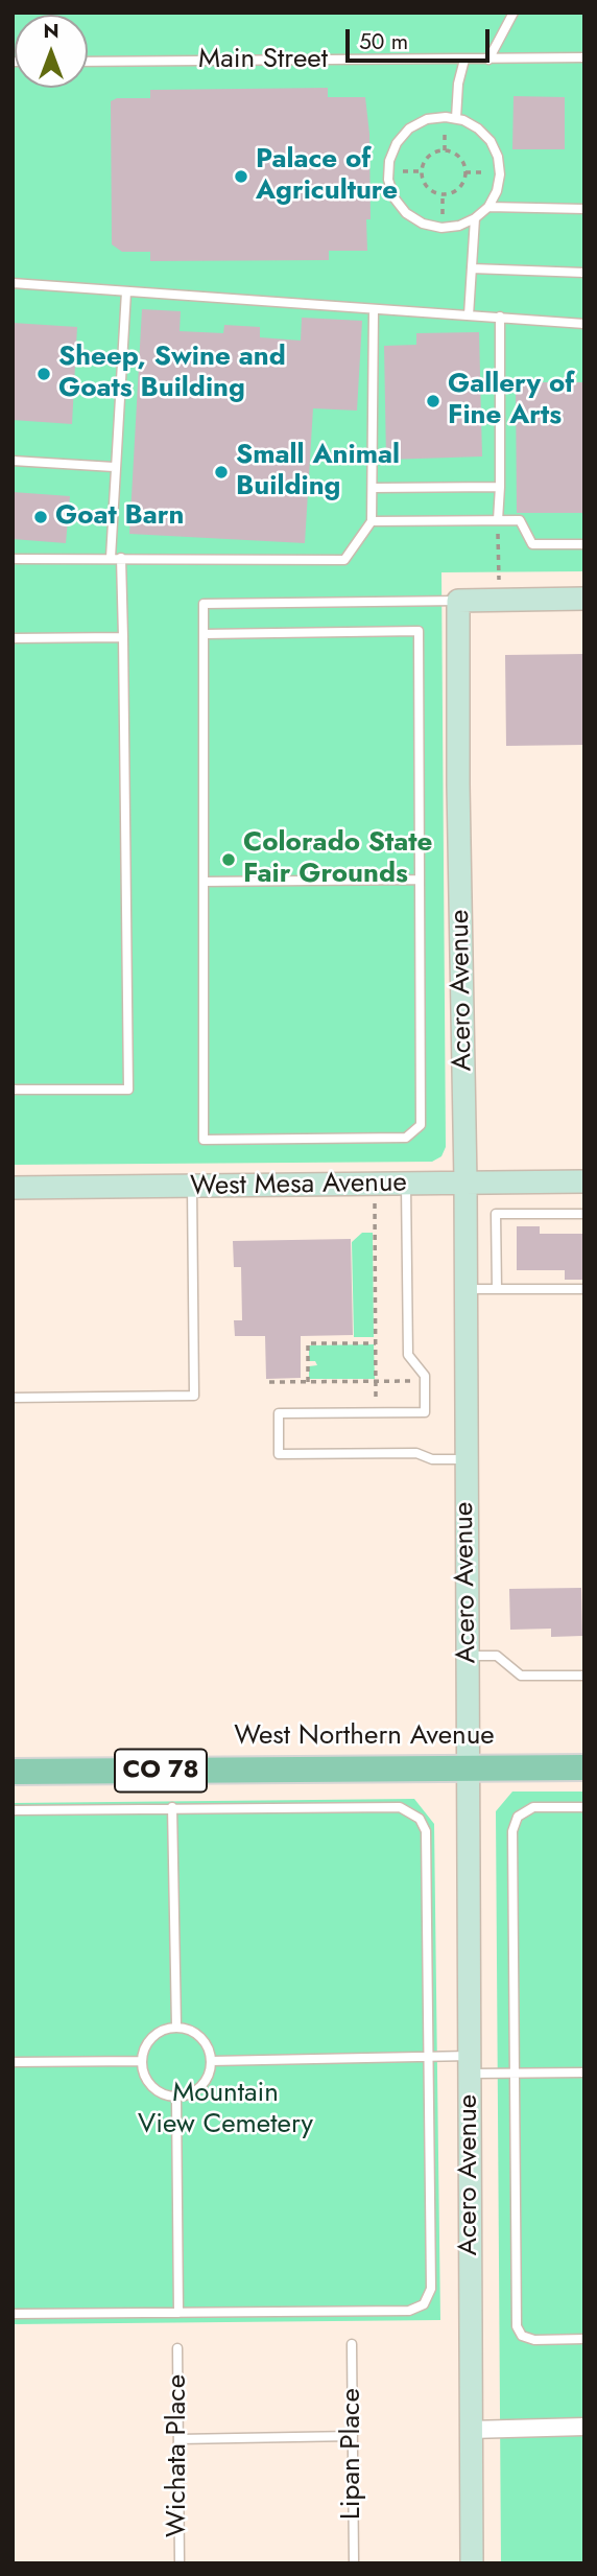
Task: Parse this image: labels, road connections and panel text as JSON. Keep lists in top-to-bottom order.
{
  "streets": {
    "main road": ["West Northern Avenue", "CO 78"],
    "street": ["Acero Avenue", "West Mesa Avenue"],
    "lane": ["Main Street", "Lipan Place", "Wichata Place"]
  },
  "crossings": [
    ["Acero Avenue", "West Mesa Avenue"],
    ["Acero Avenue", "West Northern Avenue"]
  ],
  "parks": ["Mountain View Cemetery"],
  "places": [
    "Palace of Agriculture",
    "Sheep, Swine and Goats Building",
    "Gallery of Fine Arts",
    "Small Animal Building",
    "Goat Barn",
    "Colorado State Fair Grounds"
  ],
  "scale_bar": "50 m",
  "north": "top"
}
